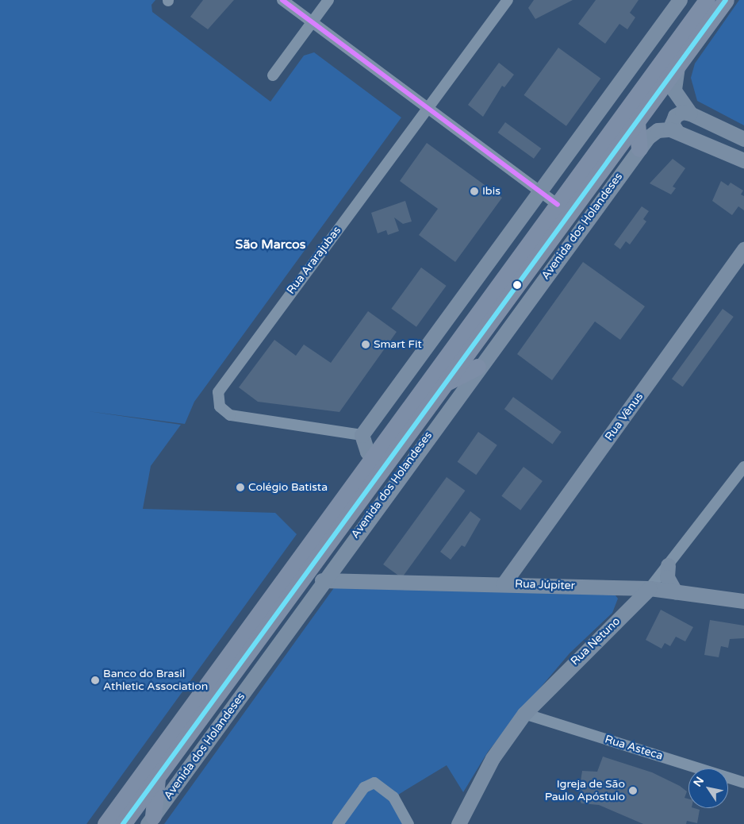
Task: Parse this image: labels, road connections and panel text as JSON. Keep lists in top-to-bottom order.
{
  "streets": {
    "main road": ["Avenida dos Holandeses"],
    "street": [
      "Rua Ararajubas",
      "Rua Vênus",
      "Rua Júpiter",
      "Rua Netuno",
      "Rua Asteca"
    ]
  },
  "crossings": [
    ["Avenida dos Holandeses", "Rua Júpiter"],
    ["Rua Vênus", "Rua Júpiter"],
    ["Rua Júpiter", "Rua Netuno"],
    ["Rua Netuno", "Rua Asteca"]
  ],
  "districts": ["São Marcos"],
  "places": [
    "Ibis",
    "Smart Fit",
    "Colégio Batista",
    "Banco do Brasil Athletic Association",
    "Igreja de São Paulo Apóstulo"
  ],
  "north": "top left"
}
